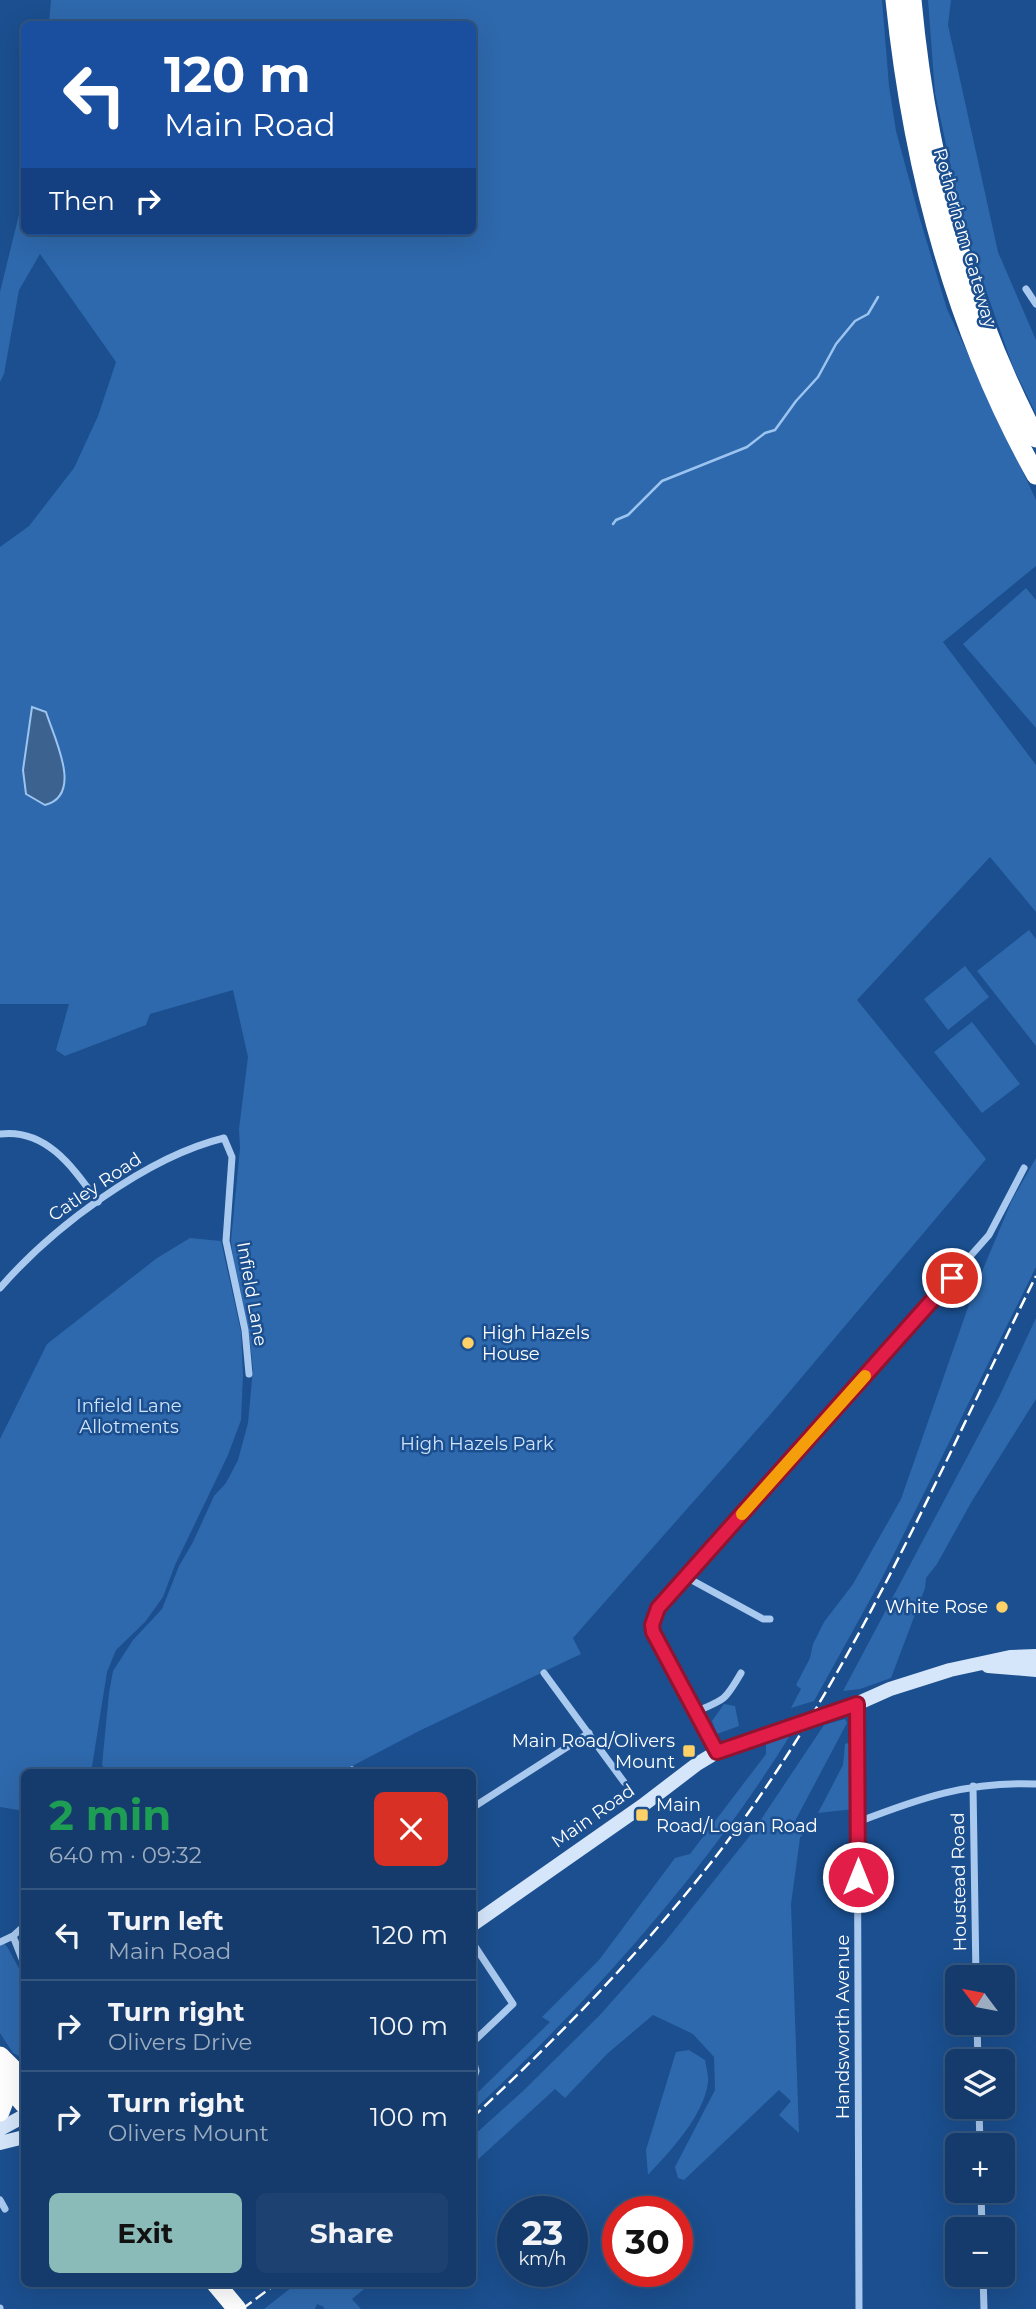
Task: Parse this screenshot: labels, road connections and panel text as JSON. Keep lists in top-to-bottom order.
{
  "streets": {
    "highway": ["Rotherham Gateway"],
    "main road": ["Main Road"],
    "street": [
      "Catley Road",
      "Infield Lane",
      "Houstead Road",
      "Handsworth Avenue"
    ]
  },
  "crossings": [
    ["Catley Road", "Infield Lane"],
    ["Main Road", "Handsworth Avenue"]
  ],
  "parks": ["Infield Lane Allotments", "High Hazels Park"],
  "places": {
    "other": ["High Hazels House", "White Rose"],
    "transit": ["Main Road/Olivers Mount", "Main Road/Logan Road"]
  },
  "north": "top left",
  "page": {
    "turn": ["120 m", "Main Road"],
    "then": "Then",
    "heading": ["2 min", "640 m · 09:32"],
    "list": [
      {
        "name": "Turn left",
        "note": "Main Road",
        "value": "120 m"
      },
      {
        "name": "Turn right",
        "note": "Olivers Drive",
        "value": "100 m"
      },
      {
        "name": "Turn right",
        "note": "Olivers Mount",
        "value": "100 m"
      }
    ],
    "map_buttons": ["+", "−"],
    "buttons": ["Exit", "Share"],
    "speed": "23 km/h",
    "limit": "30"
  }
}
